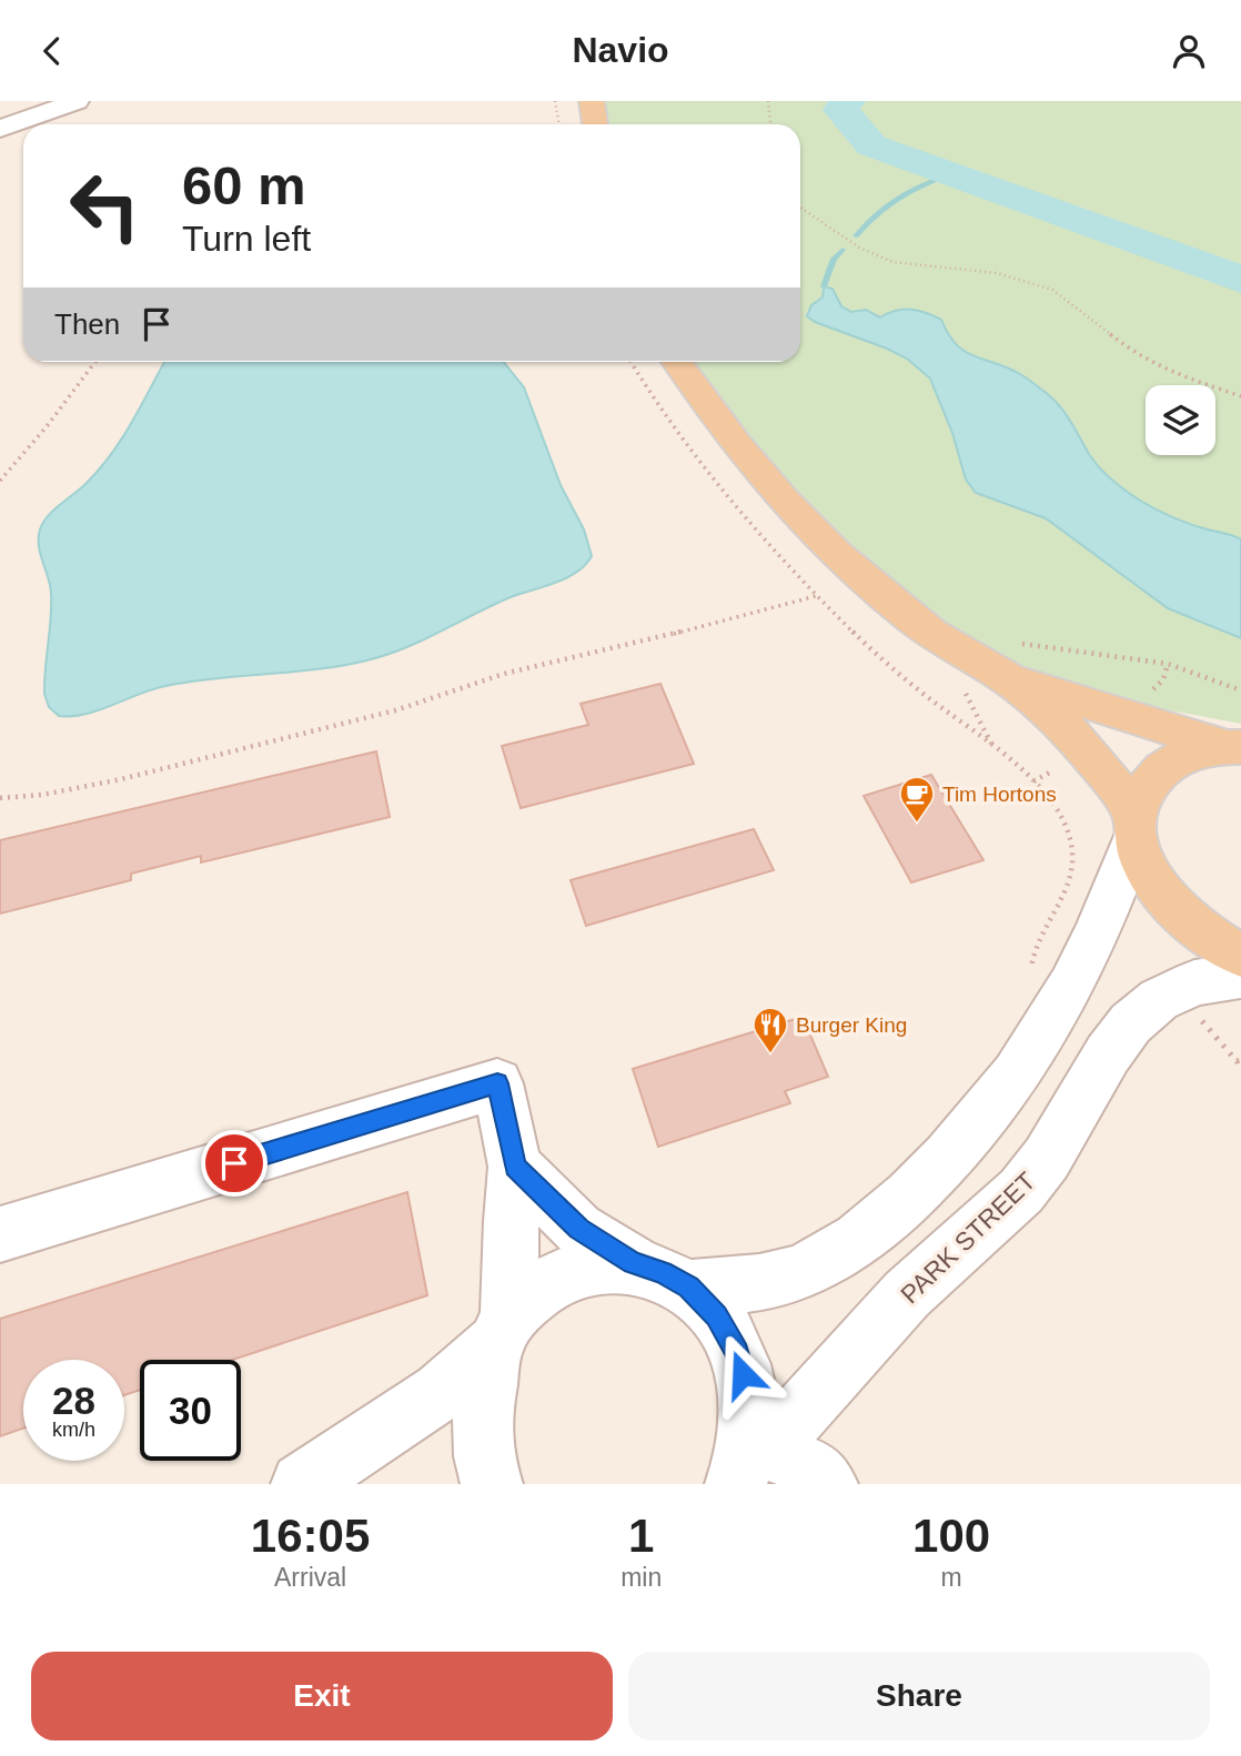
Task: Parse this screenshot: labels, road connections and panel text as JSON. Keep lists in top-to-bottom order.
{
  "streets": {
    "street": ["PARK STREET"]
  },
  "places": {
    "cafe": ["Tim Hortons"],
    "restaurant": ["Burger King"]
  },
  "page": {
    "header": "Navio",
    "turn": ["60 m", "Turn left"],
    "then": "Then",
    "speed": "28 km/h",
    "limit": "30",
    "eta": [
      "16:05",
      "Arrival",
      "1",
      "min",
      "100",
      "m"
    ],
    "buttons": ["Exit", "Share"]
  }
}
